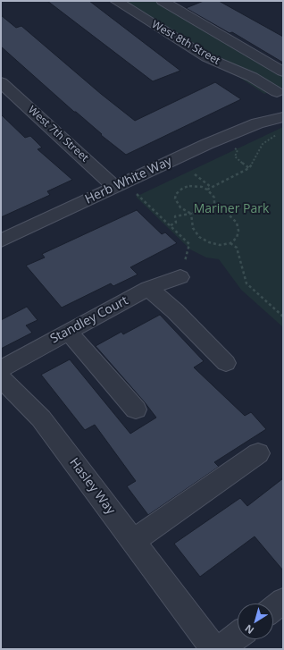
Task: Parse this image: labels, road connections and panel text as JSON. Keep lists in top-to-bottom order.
{
  "streets": {
    "street": [
      "West 8th Street",
      "West 7th Street",
      "Herb White Way",
      "Standley Court",
      "Hasley Way"
    ]
  },
  "crossings": [
    ["West 8th Street", "Herb White Way"],
    ["West 7th Street", "Herb White Way"]
  ],
  "parks": ["Mariner Park"],
  "north": "bottom left"
}
